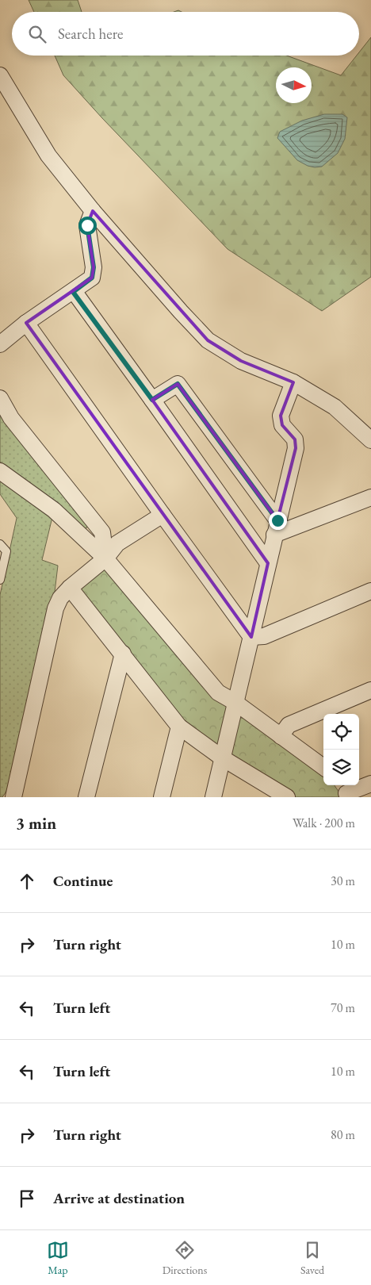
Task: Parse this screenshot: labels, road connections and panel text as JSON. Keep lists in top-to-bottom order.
{
  "north": "right",
  "page": {
    "search": "Search here",
    "heading": ["3 min", "Walk · 200 m"],
    "list": [
      ["Continue", "30 m"],
      ["Turn right", "10 m"],
      ["Turn left", "70 m"],
      ["Turn left", "10 m"],
      ["Turn right", "80 m"],
      "Arrive at destination"
    ],
    "nav": ["Map", "Directions", "Saved"]
  }
}
